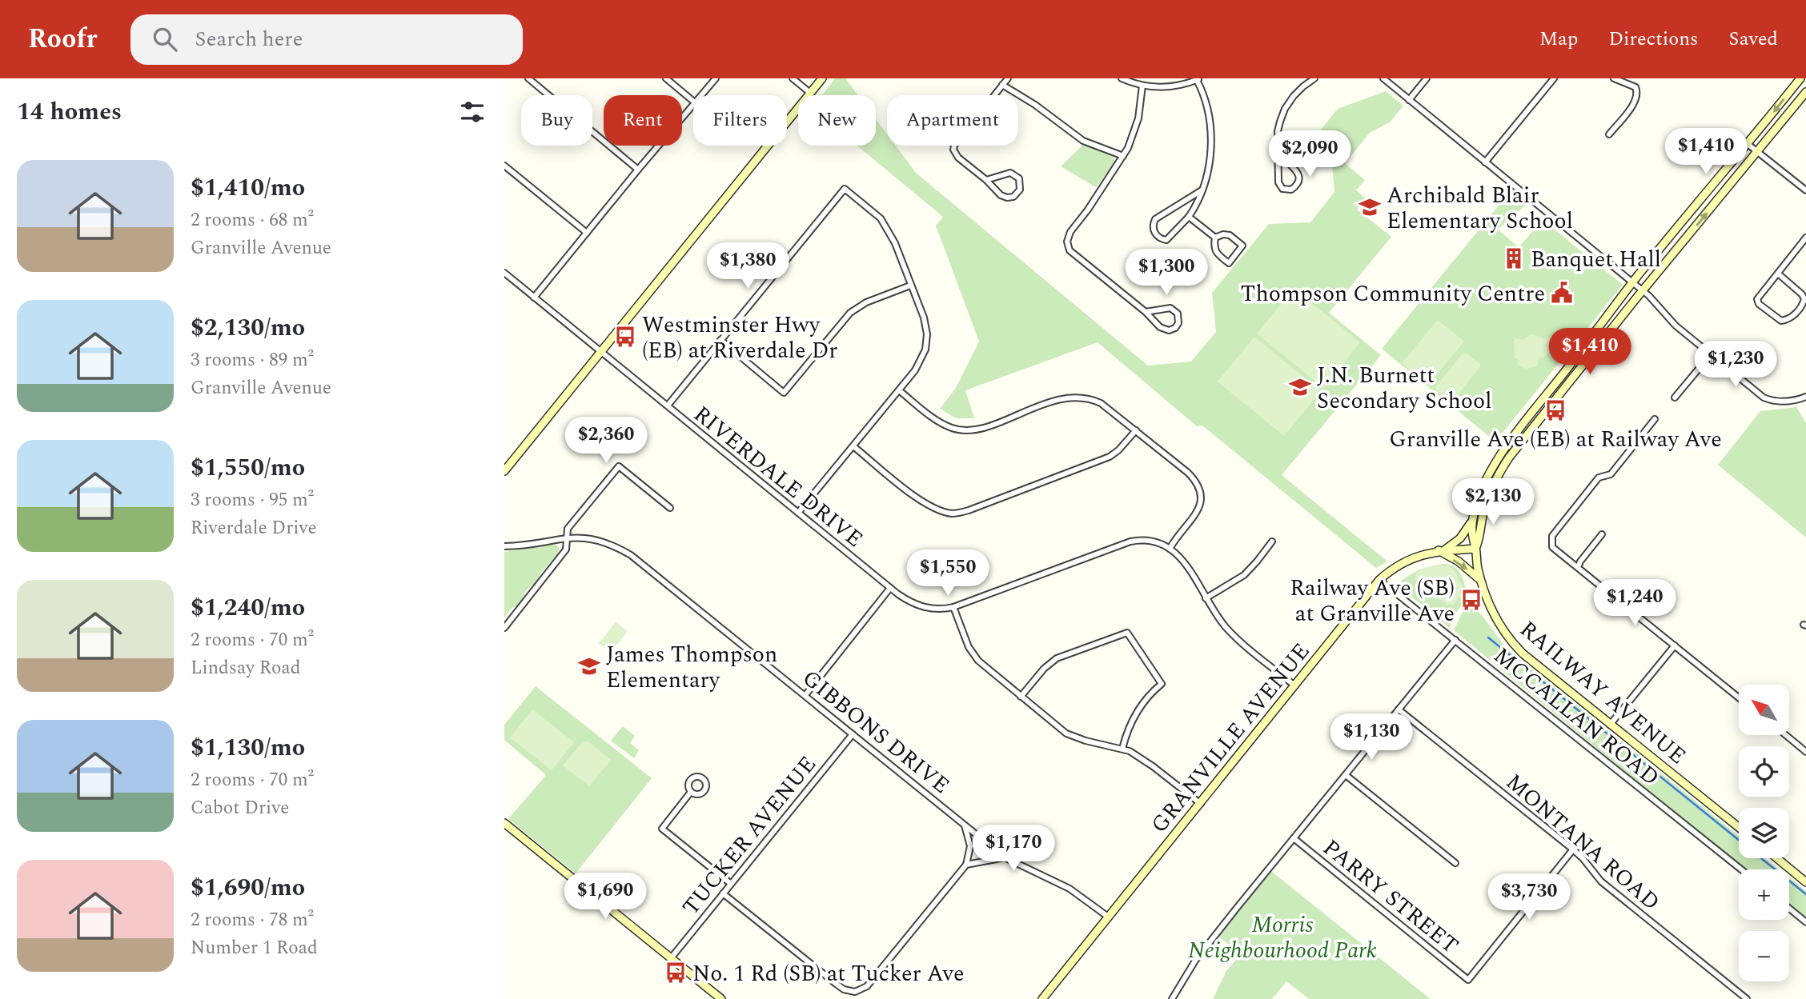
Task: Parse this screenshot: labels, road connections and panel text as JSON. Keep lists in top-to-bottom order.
{
  "streets": {
    "main road": ["RAILWAY AVENUE", "GRANVILLE AVENUE"],
    "street": [
      "RIVERDALE DRIVE",
      "MCCALLAN ROAD",
      "GIBBONS DRIVE",
      "TUCKER AVENUE",
      "MONTANA ROAD",
      "PARRY STREET"
    ]
  },
  "crossings": [
    ["RAILWAY AVENUE", "GRANVILLE AVENUE"],
    ["MCCALLAN ROAD", "GRANVILLE AVENUE"],
    ["GIBBONS DRIVE", "GRANVILLE AVENUE"],
    ["GIBBONS DRIVE", "TUCKER AVENUE"],
    ["MONTANA ROAD", "PARRY STREET"]
  ],
  "parks": ["Morris Neighbourhood Park"],
  "places": {
    "school or university": ["Archibald Blair Elementary School", "J.N. Burnett Secondary School", "James Thompson Elementary"],
    "building": ["Banquet Hall"],
    "public building": ["Thompson Community Centre"],
    "bus stop": [
      "Westminster Hwy (EB) at Riverdale Dr",
      "Granville Ave (EB) at Railway Ave",
      "Railway Ave (SB) at Granville Ave",
      "No. 1 Rd (SB) at Tucker Ave"
    ]
  },
  "north": "top left",
  "page": {
    "header": "Roofr",
    "search": "Search here",
    "nav": ["Map", "Directions", "Saved"],
    "heading": "14 homes",
    "chip": [
      "Buy",
      "Rent",
      "Filters",
      "New",
      "Apartment"
    ],
    "price": [
      "$1,410",
      "$2,090",
      "$1,380",
      "$1,300",
      "$1,410",
      "$1,230",
      "$2,360",
      "$2,130",
      "$1,550",
      "$1,240",
      "$1,130",
      "$1,170",
      "$1,690",
      "$3,730"
    ],
    "list": [
      {
        "name": "$1,410/mo",
        "note": "2 rooms · 68 m² · Granville Avenue"
      },
      {
        "name": "$2,130/mo",
        "note": "3 rooms · 89 m² · Granville Avenue"
      },
      {
        "name": "$1,550/mo",
        "note": "3 rooms · 95 m² · Riverdale Drive"
      },
      {
        "name": "$1,240/mo",
        "note": "2 rooms · 70 m² · Lindsay Road"
      },
      {
        "name": "$1,130/mo",
        "note": "2 rooms · 70 m² · Cabot Drive"
      },
      {
        "name": "$1,690/mo",
        "note": "2 rooms · 78 m² · Number 1 Road"
      }
    ],
    "map_buttons": ["+", "−"]
  }
}
